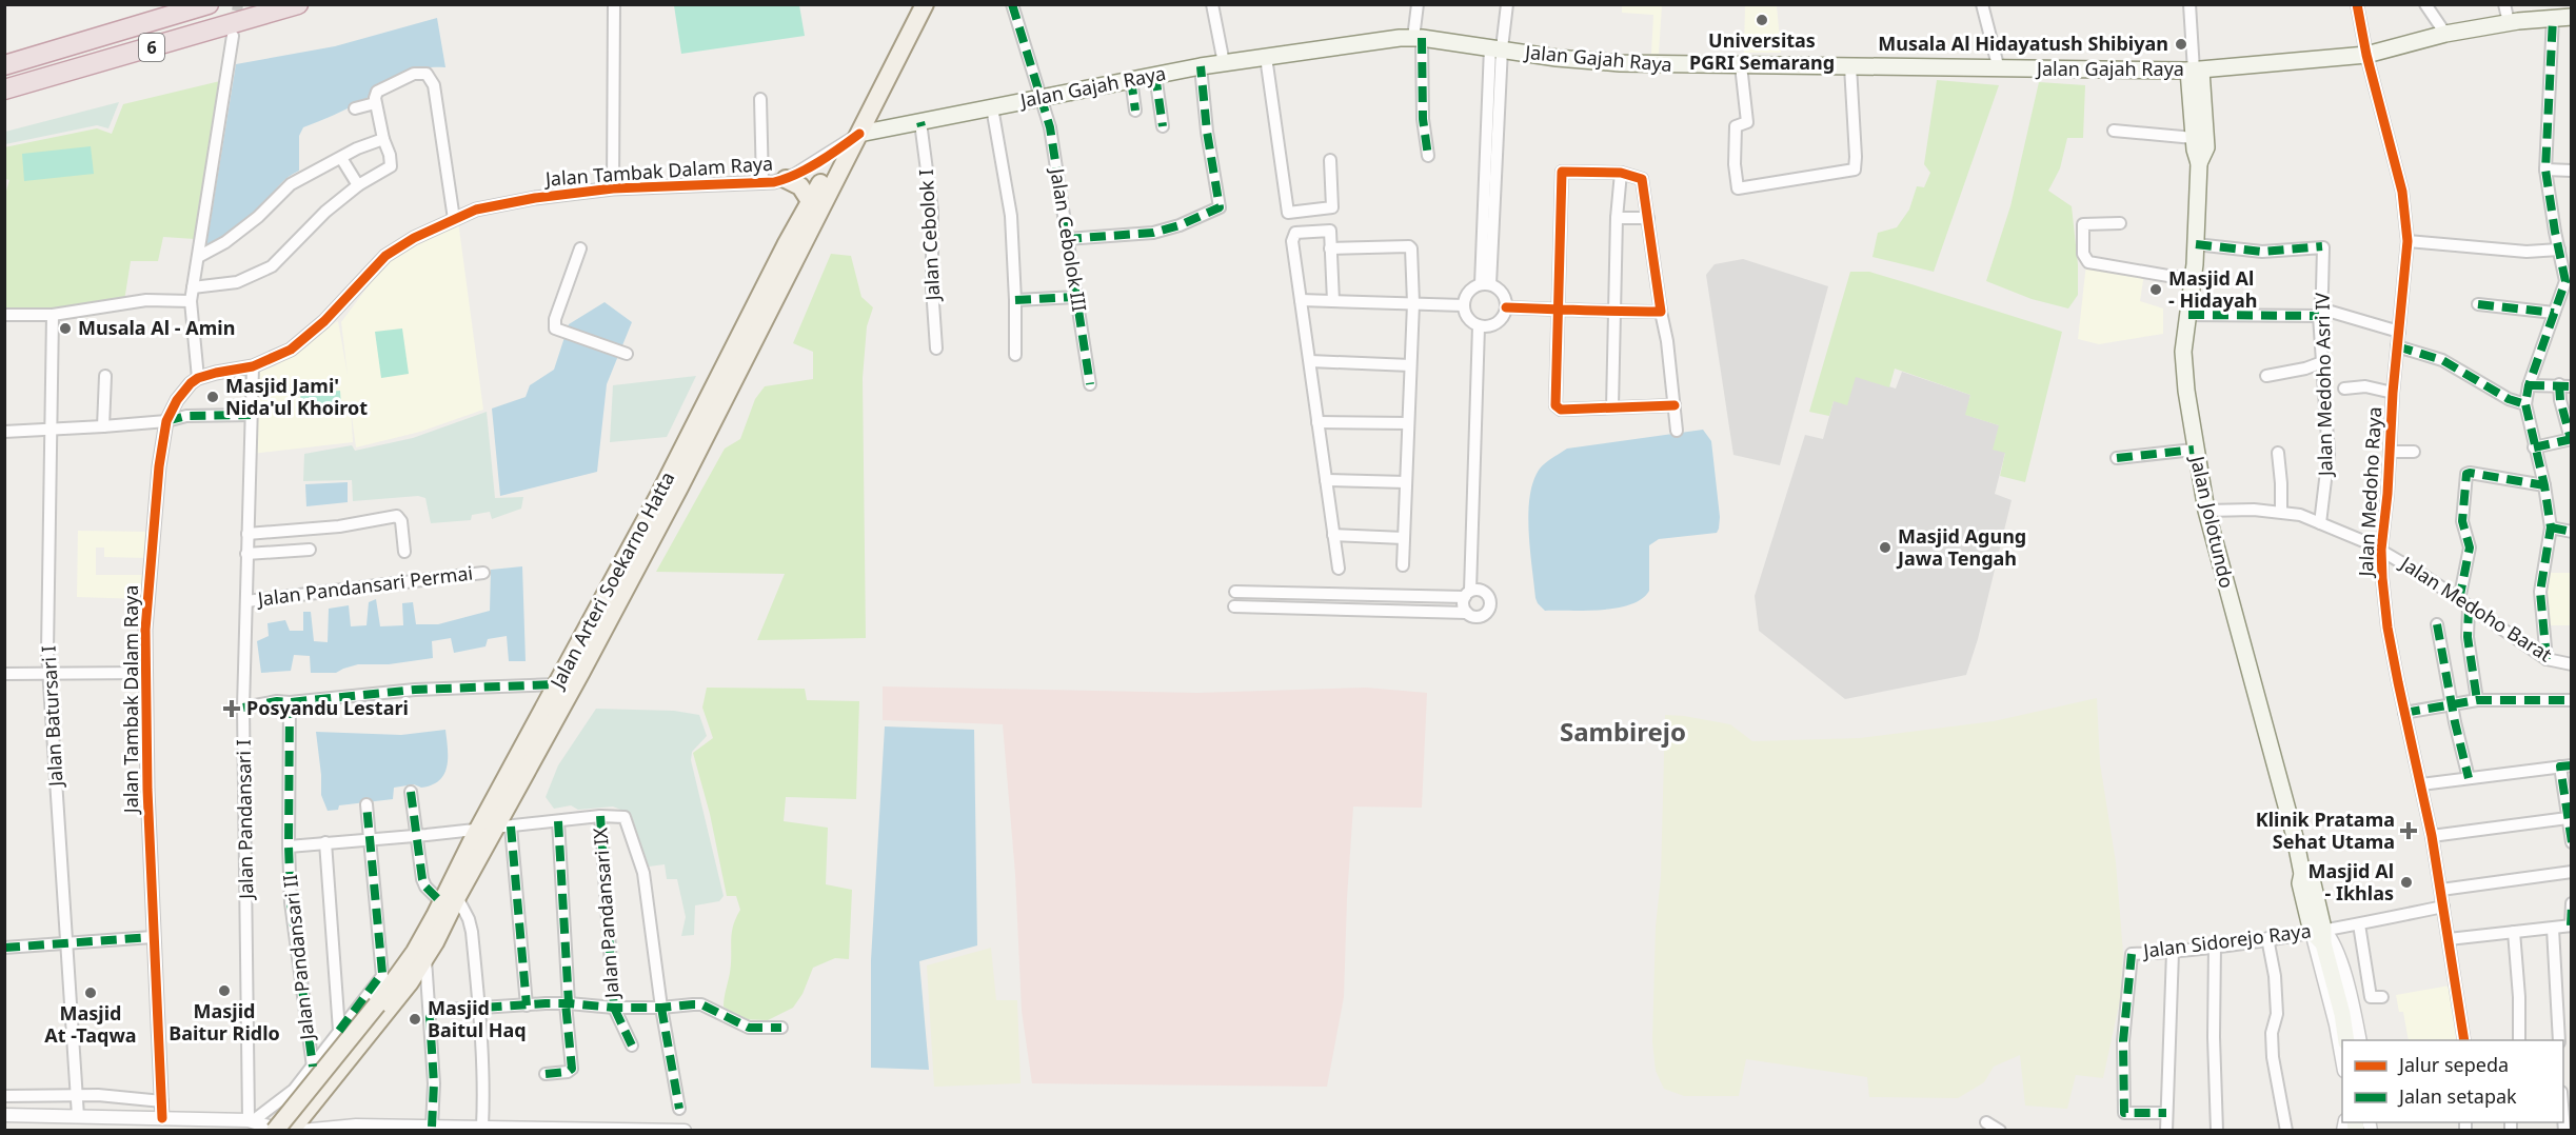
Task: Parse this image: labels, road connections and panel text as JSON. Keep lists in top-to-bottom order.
{
  "streets": {
    "highway": ["6"],
    "main road": ["Jalan Gajah Raya", "Jalan Jolotundo", "Jalan Arteri Soekarno Hatta"],
    "street": [
      "Jalan Tambak Dalam Raya",
      "Jalan Cebolok I",
      "Jalan Cebolok III",
      "Jalan Medoho Asri IV",
      "Jalan Medoho Raya",
      "Jalan Pandansari Permai",
      "Jalan Medoho Barat",
      "Jalan Batursari I",
      "Jalan Pandansari I",
      "Jalan Pandansari IX",
      "Jalan Sidorejo Raya",
      "Jalan Pandansari II"
    ]
  },
  "crossings": [
    ["Jalan Gajah Raya", "Jalan Tambak Dalam Raya"],
    ["Jalan Gajah Raya", "Jalan Cebolok I"],
    ["Jalan Gajah Raya", "Jalan Cebolok III"],
    ["Jalan Gajah Raya", "Jalan Medoho Raya"],
    ["Jalan Gajah Raya", "Jalan Jolotundo"],
    ["Jalan Gajah Raya", "Jalan Arteri Soekarno Hatta"],
    ["Jalan Tambak Dalam Raya", "Jalan Arteri Soekarno Hatta"],
    ["Jalan Tambak Dalam Raya", "Jalan Pandansari I"],
    ["Jalan Medoho Asri IV", "Jalan Jolotundo"],
    ["Jalan Medoho Asri IV", "Jalan Medoho Barat"],
    ["Jalan Medoho Raya", "Jalan Medoho Barat"],
    ["Jalan Jolotundo", "Jalan Medoho Barat"],
    ["Jalan Jolotundo", "Jalan Sidorejo Raya"],
    ["Jalan Arteri Soekarno Hatta", "Jalan Pandansari IX"],
    ["Jalan Arteri Soekarno Hatta", "Jalan Pandansari II"],
    ["Jalan Pandansari Permai", "Jalan Pandansari I"],
    ["Jalan Pandansari I", "Jalan Pandansari II"],
    ["Jalan Pandansari IX", "Jalan Pandansari II"]
  ],
  "districts": ["Sambirejo"],
  "places": {
    "other": [
      "Universitas PGRI Semarang",
      "Musala Al Hidayatush Shibiyan",
      "Masjid Al - Hidayah",
      "Musala Al - Amin",
      "Masjid Jami' Nida'ul Khoirot",
      "Masjid Agung Jawa Tengah",
      "Masjid Al - Ikhlas",
      "Masjid Baitur Ridlo",
      "Masjid At -Taqwa",
      "Masjid Baitul Haq"
    ],
    "health": ["Posyandu Lestari", "Klinik Pratama Sehat Utama"]
  },
  "legend": ["Jalur sepeda", "Jalan setapak"]
}
